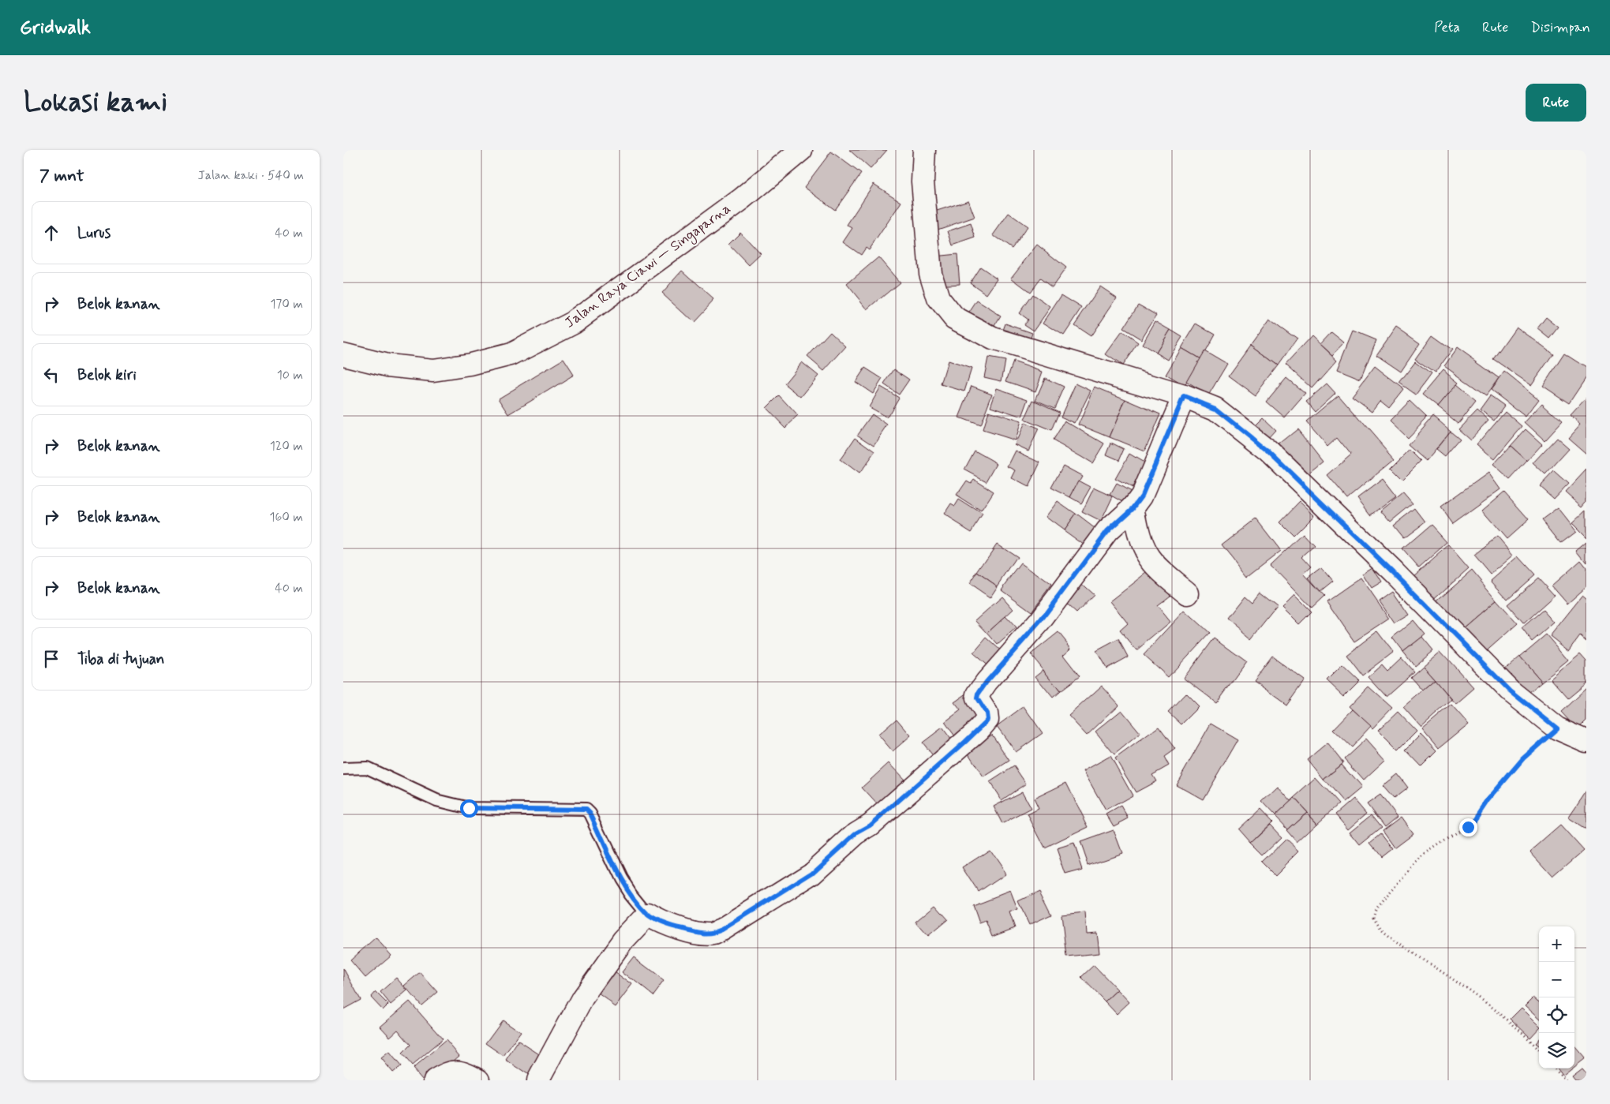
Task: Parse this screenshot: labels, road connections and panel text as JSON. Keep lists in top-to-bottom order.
{
  "streets": {
    "street": ["Jalan Raya Ciawi — Singaparna"]
  },
  "page": {
    "header": "Gridwalk",
    "nav": ["Peta", "Rute", "Disimpan"],
    "buttons": "Rute",
    "title": "Lokasi kami",
    "heading": ["7 mnt", "Jalan kaki · 540 m"],
    "list": [
      ["Lurus", "40 m"],
      ["Belok kanan", "170 m"],
      ["Belok kiri", "10 m"],
      ["Belok kanan", "120 m"],
      ["Belok kanan", "160 m"],
      ["Belok kanan", "40 m"],
      "Tiba di tujuan"
    ],
    "map_buttons": ["+", "−"]
  }
}
